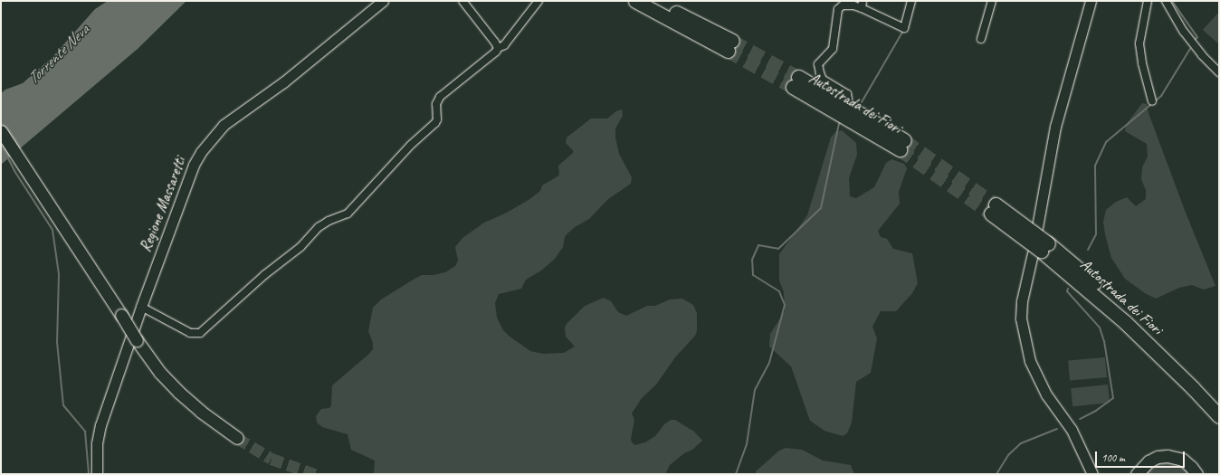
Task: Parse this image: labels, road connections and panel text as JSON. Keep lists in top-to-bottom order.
{
  "streets": {
    "highway": ["Autostrada dei Fiori"],
    "street": ["Regione Massaretti"]
  },
  "water": ["Torrente Neva"],
  "scale_bar": "100 m"
}
